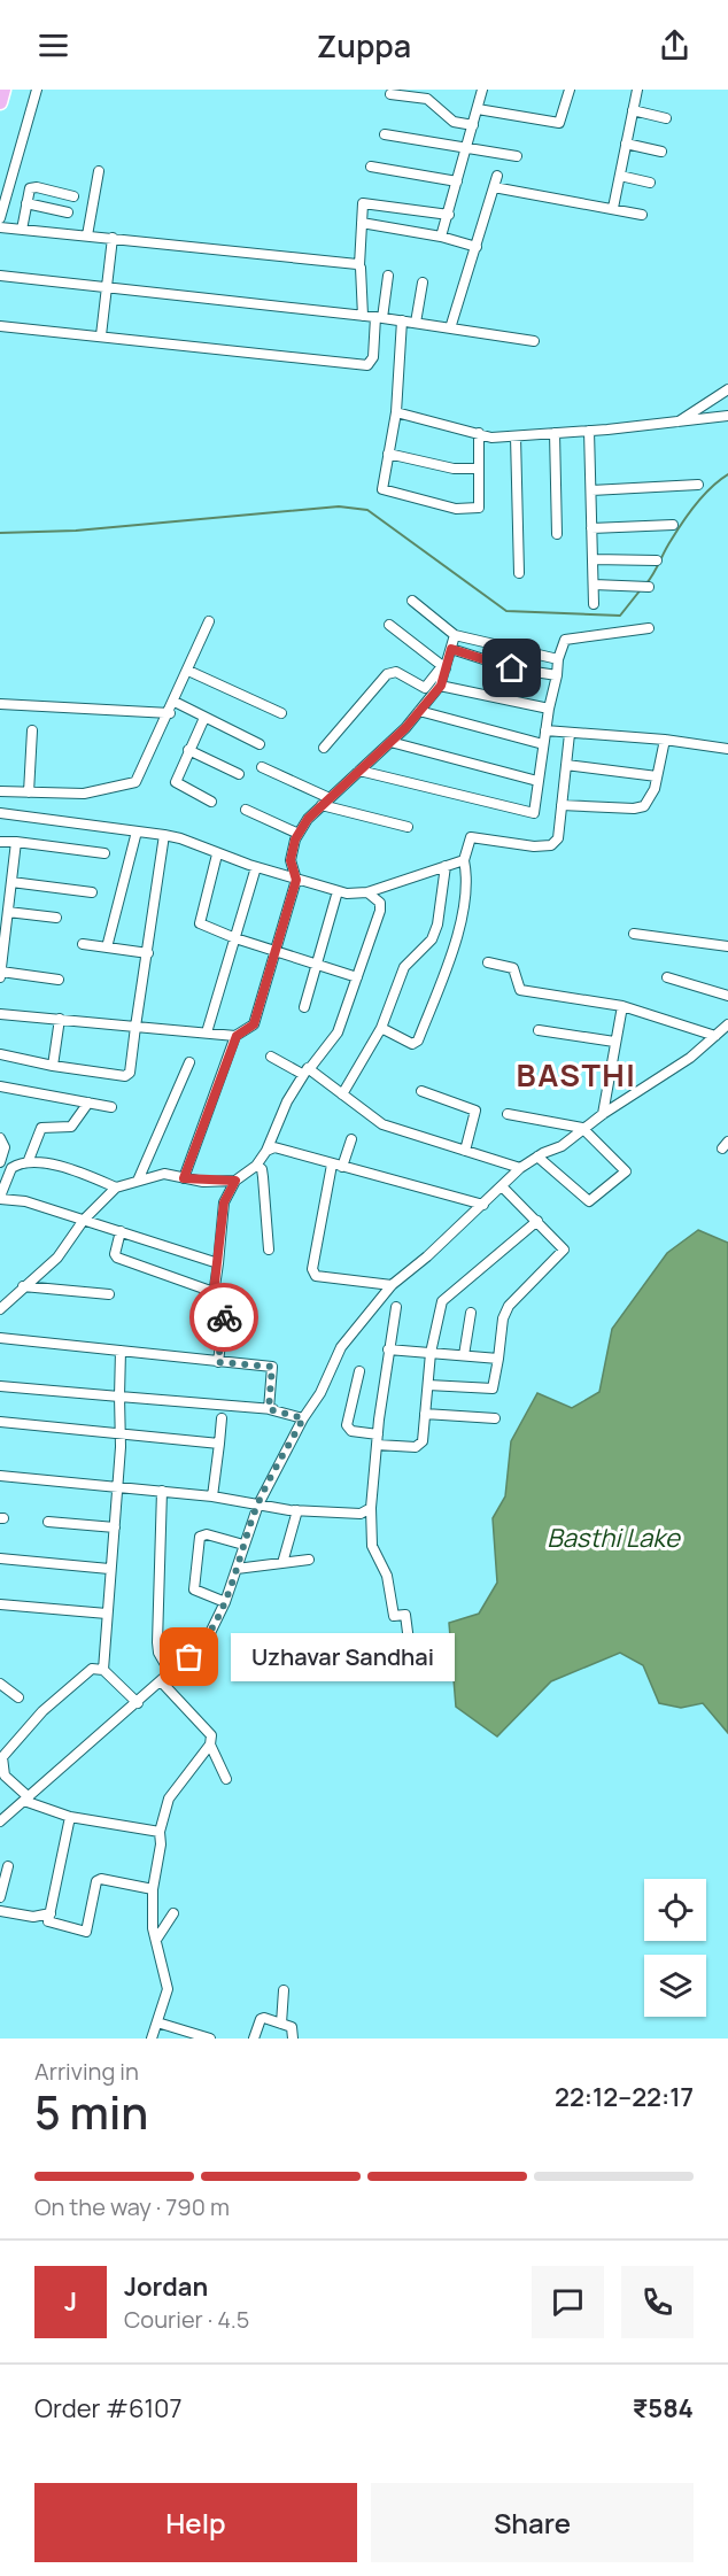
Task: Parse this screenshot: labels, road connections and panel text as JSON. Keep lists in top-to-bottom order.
{
  "districts": ["BASTHI"],
  "water": ["Basthi Lake"],
  "places": ["Uzhavar Sandhai"],
  "page": {
    "header": "Zuppa",
    "bubble": "Uzhavar Sandhai",
    "heading": ["5 min", "Arriving in", "22:12–22:17"],
    "panel": [
      "Jordan",
      "Courier · 4.5",
      "Order #6107",
      "₹584"
    ],
    "bar": "On the way · 790 m",
    "round": "J",
    "buttons": ["Help", "Share"]
  }
}
